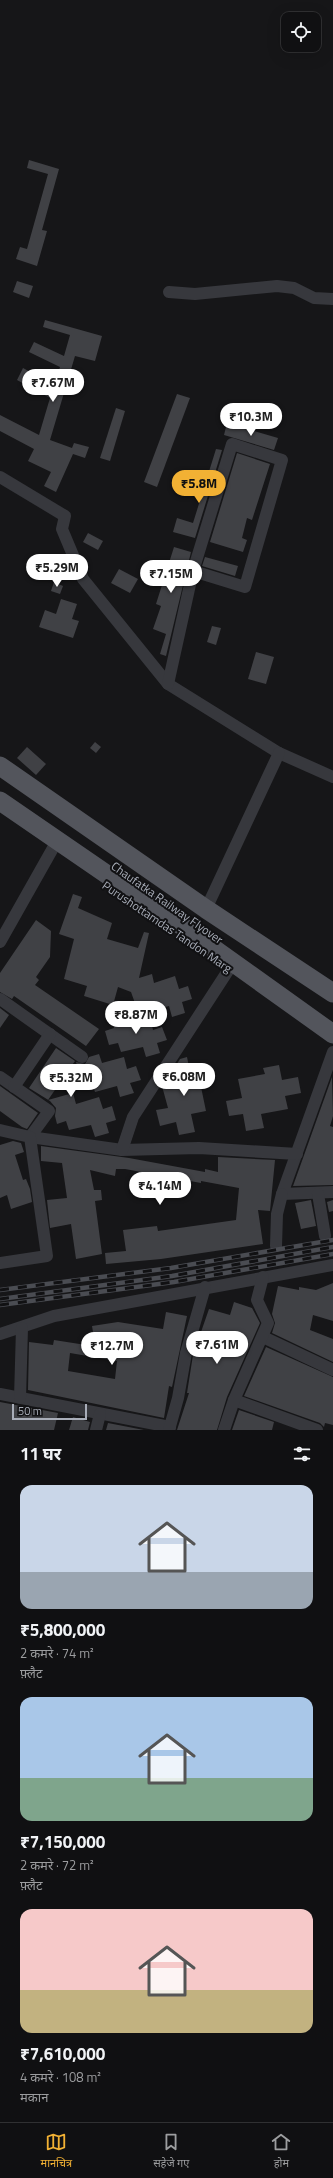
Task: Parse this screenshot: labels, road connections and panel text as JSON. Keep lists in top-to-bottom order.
{
  "streets": {
    "main road": ["Chaufatka Railway Flyover", "Purushottamdas Tandon Marg"]
  },
  "scale_bar": "50 m",
  "page": {
    "price": [
      "₹7.67M",
      "₹10.3M",
      "₹5.8M",
      "₹5.29M",
      "₹7.15M",
      "₹8.87M",
      "₹6.08M",
      "₹5.32M",
      "₹4.14M",
      "₹7.61M",
      "₹12.7M"
    ],
    "scale": "50 m",
    "heading": "11 घर",
    "list": [
      {
        "name": "₹5,800,000",
        "note": "2 कमरे · 74 m² · फ़्लैट"
      },
      {
        "name": "₹7,150,000",
        "note": "2 कमरे · 72 m² · फ़्लैट"
      },
      {
        "name": "₹7,610,000",
        "note": "4 कमरे · 108 m² · मकान"
      }
    ],
    "tabs": ["मानचित्र", "सहेजे गए", "होम"]
  }
}
